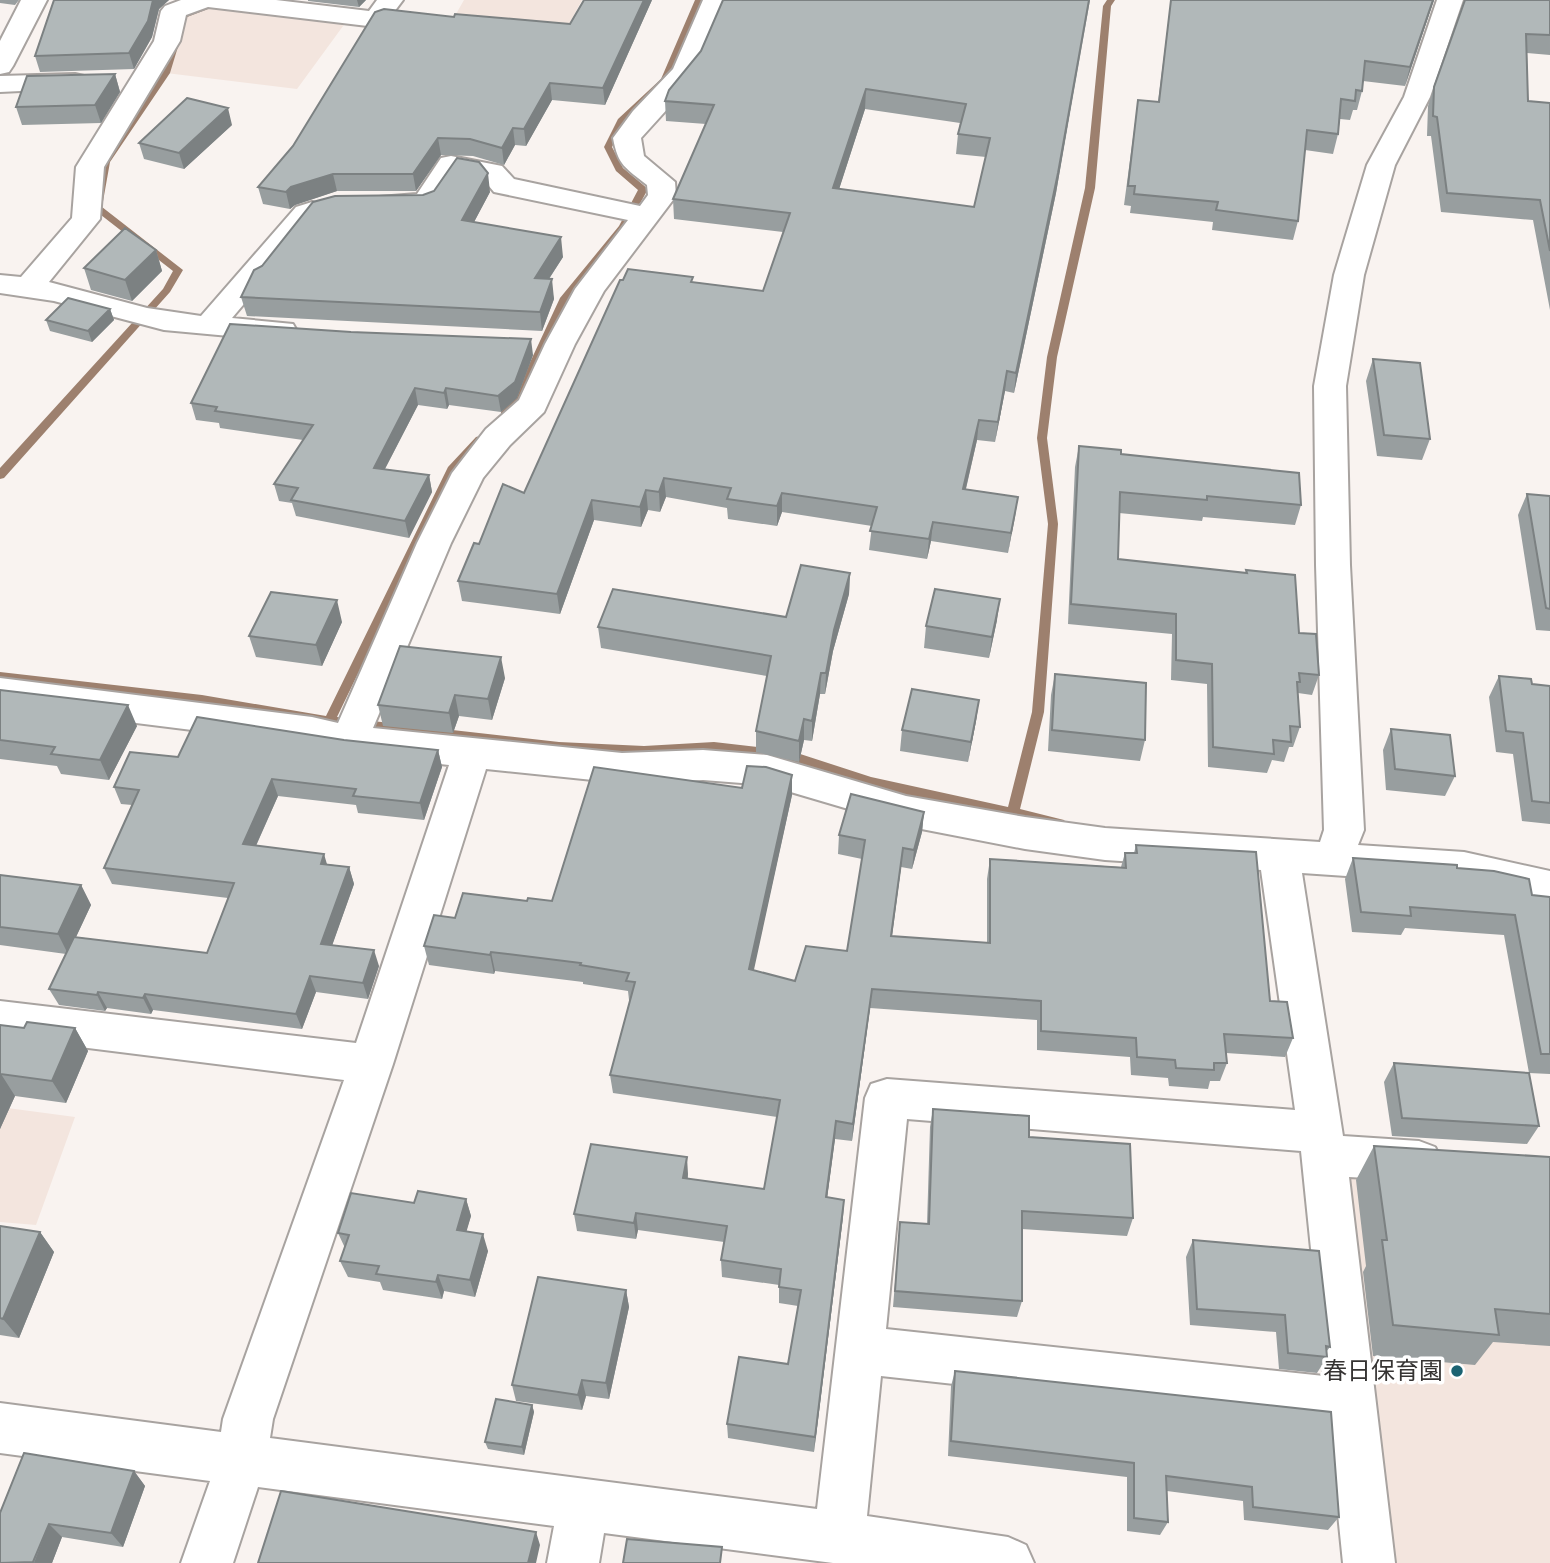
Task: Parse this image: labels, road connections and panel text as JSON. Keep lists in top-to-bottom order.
{
  "places": ["春日保育園"]
}
